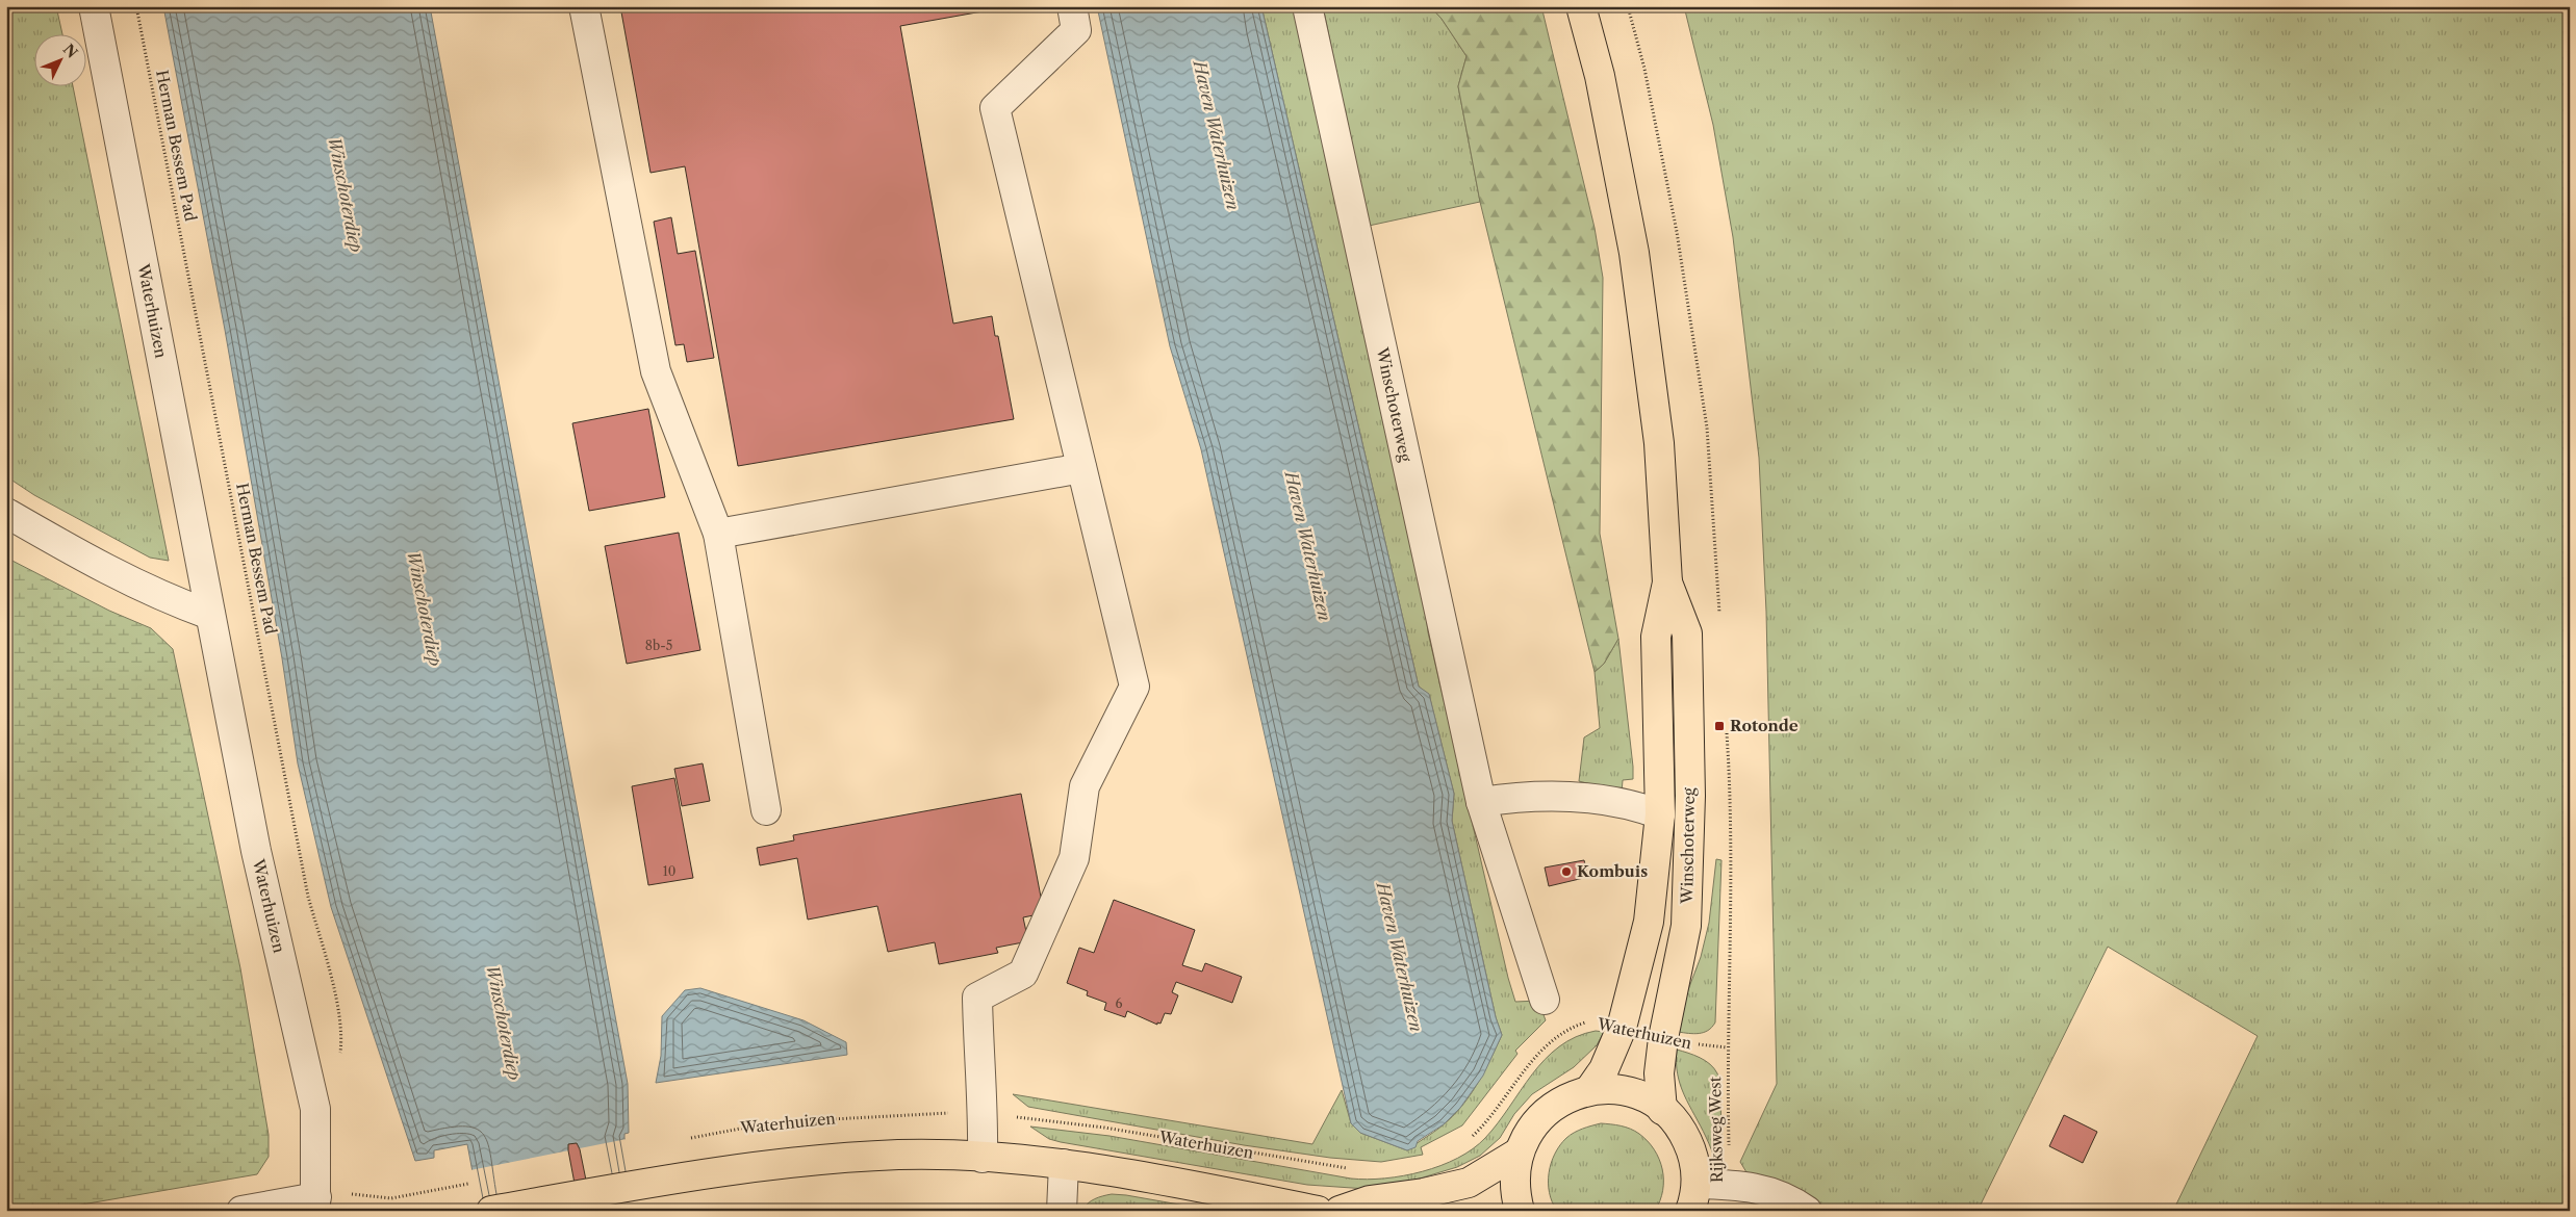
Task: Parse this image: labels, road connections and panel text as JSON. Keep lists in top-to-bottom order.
{
  "streets": {
    "main road": ["Winschoterweg"],
    "street": ["Waterhuizen"],
    "path": ["Herman Bessem Pad", "Rijksweg West"]
  },
  "crossings": [
    ["Waterhuizen", "Winschoterweg"],
    ["Waterhuizen", "Rijksweg West"]
  ],
  "water": ["Haven Waterhuizen", "Winschoterdiep"],
  "places": {
    "transit": ["Rotonde"],
    "other": ["Kombuis"]
  },
  "house_numbers": ["8b-5", "10", "6"],
  "north": "top right"
}
